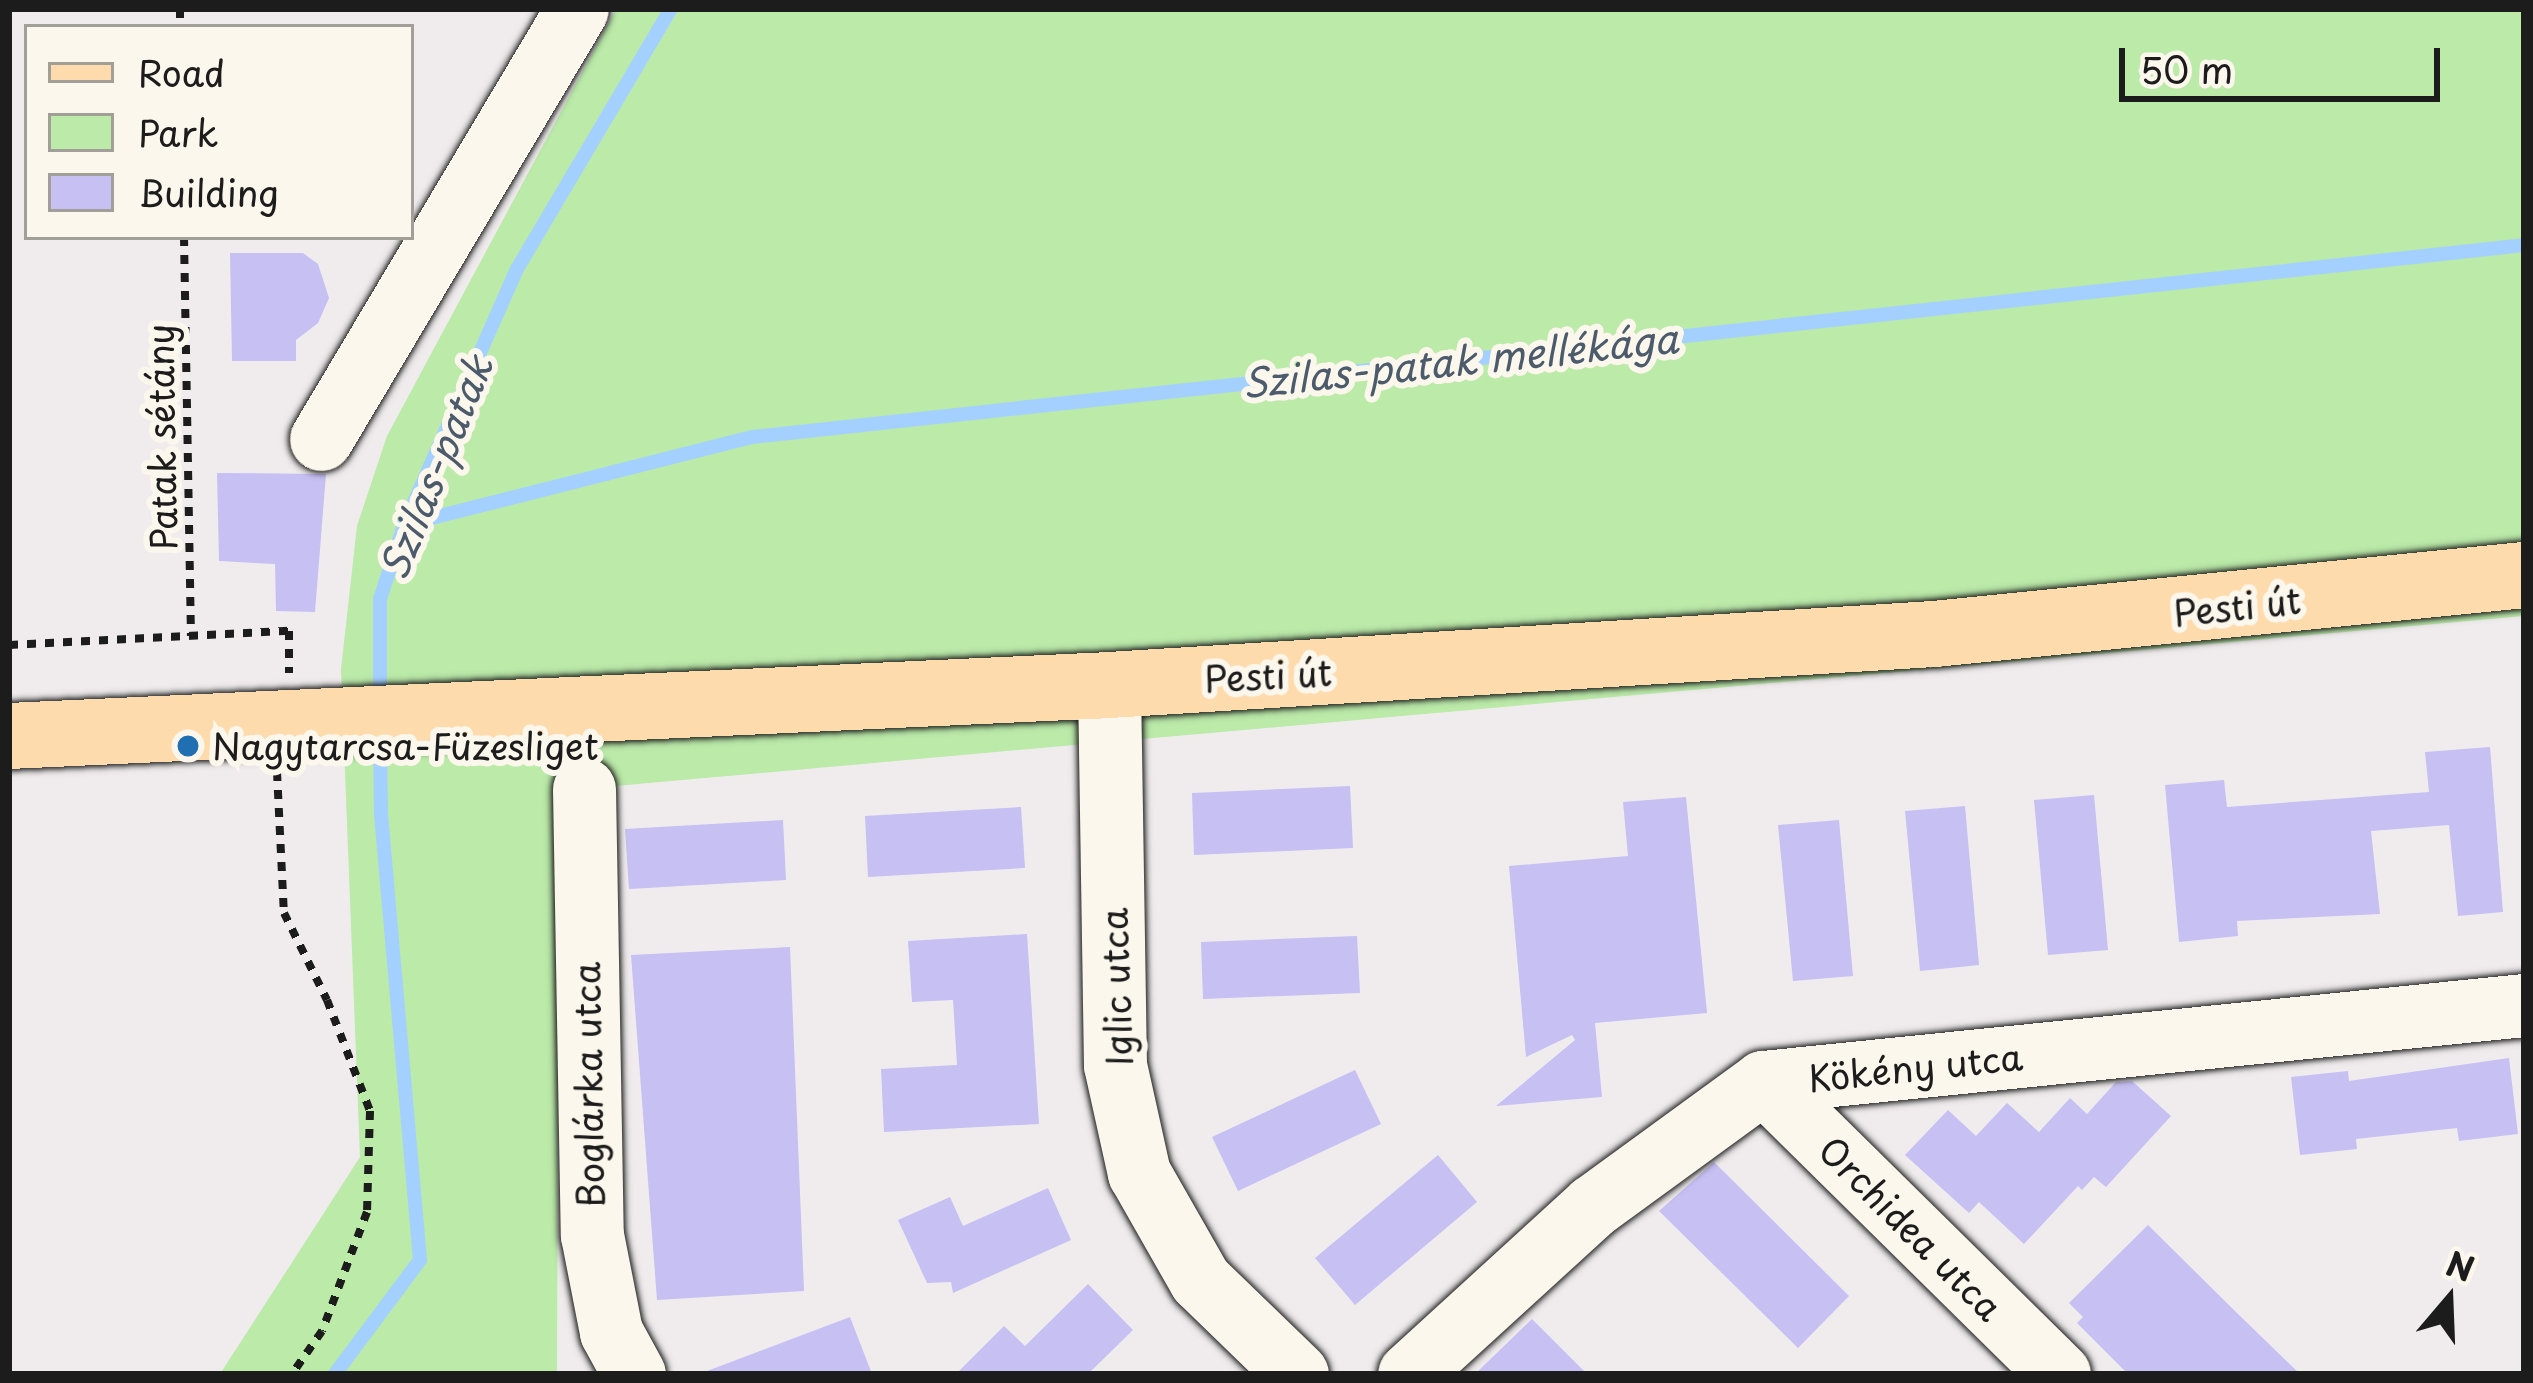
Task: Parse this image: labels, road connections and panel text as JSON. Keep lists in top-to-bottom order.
{
  "streets": {
    "main road": ["Pesti út"],
    "street": [
      "Iglic utca",
      "Kökény utca",
      "Boglárka utca",
      "Orchidea utca"
    ],
    "path": ["Patak sétány"]
  },
  "crossings": [
    ["Pesti út", "Iglic utca"],
    ["Kökény utca", "Orchidea utca"]
  ],
  "water": ["Szilas-patak mellékága", "Szilas-patak"],
  "places": ["Nagytarcsa-Füzesliget"],
  "legend": ["Road", "Park", "Building"],
  "scale_bar": "50 m",
  "north": "top"
}
